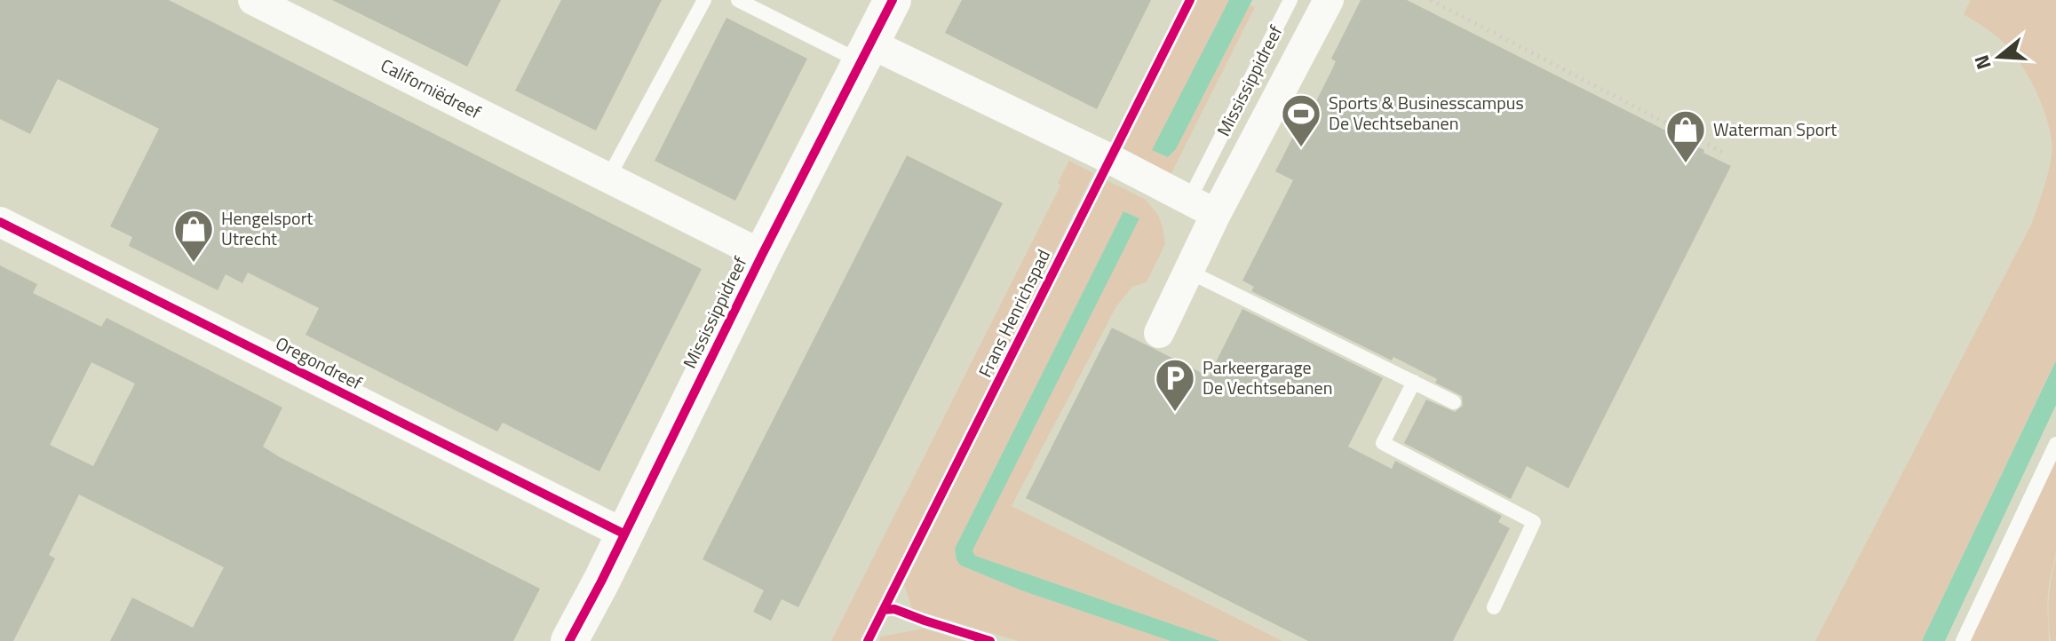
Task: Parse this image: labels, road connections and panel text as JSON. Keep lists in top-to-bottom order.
{
  "streets": {
    "street": ["Mississippidreef", "Californiëdreef", "Oregondreef"],
    "cycle path": ["Frans Henrichspad"]
  },
  "crossings": [
    ["Mississippidreef", "Californiëdreef"],
    ["Mississippidreef", "Oregondreef"]
  ],
  "places": {
    "sports": ["Sports & Businesscampus De Vechtsebanen"],
    "shop": ["Waterman Sport", "Hengelsport Utrecht"],
    "parking": ["Parkeergarage De Vechtsebanen"]
  },
  "north": "left"
}
